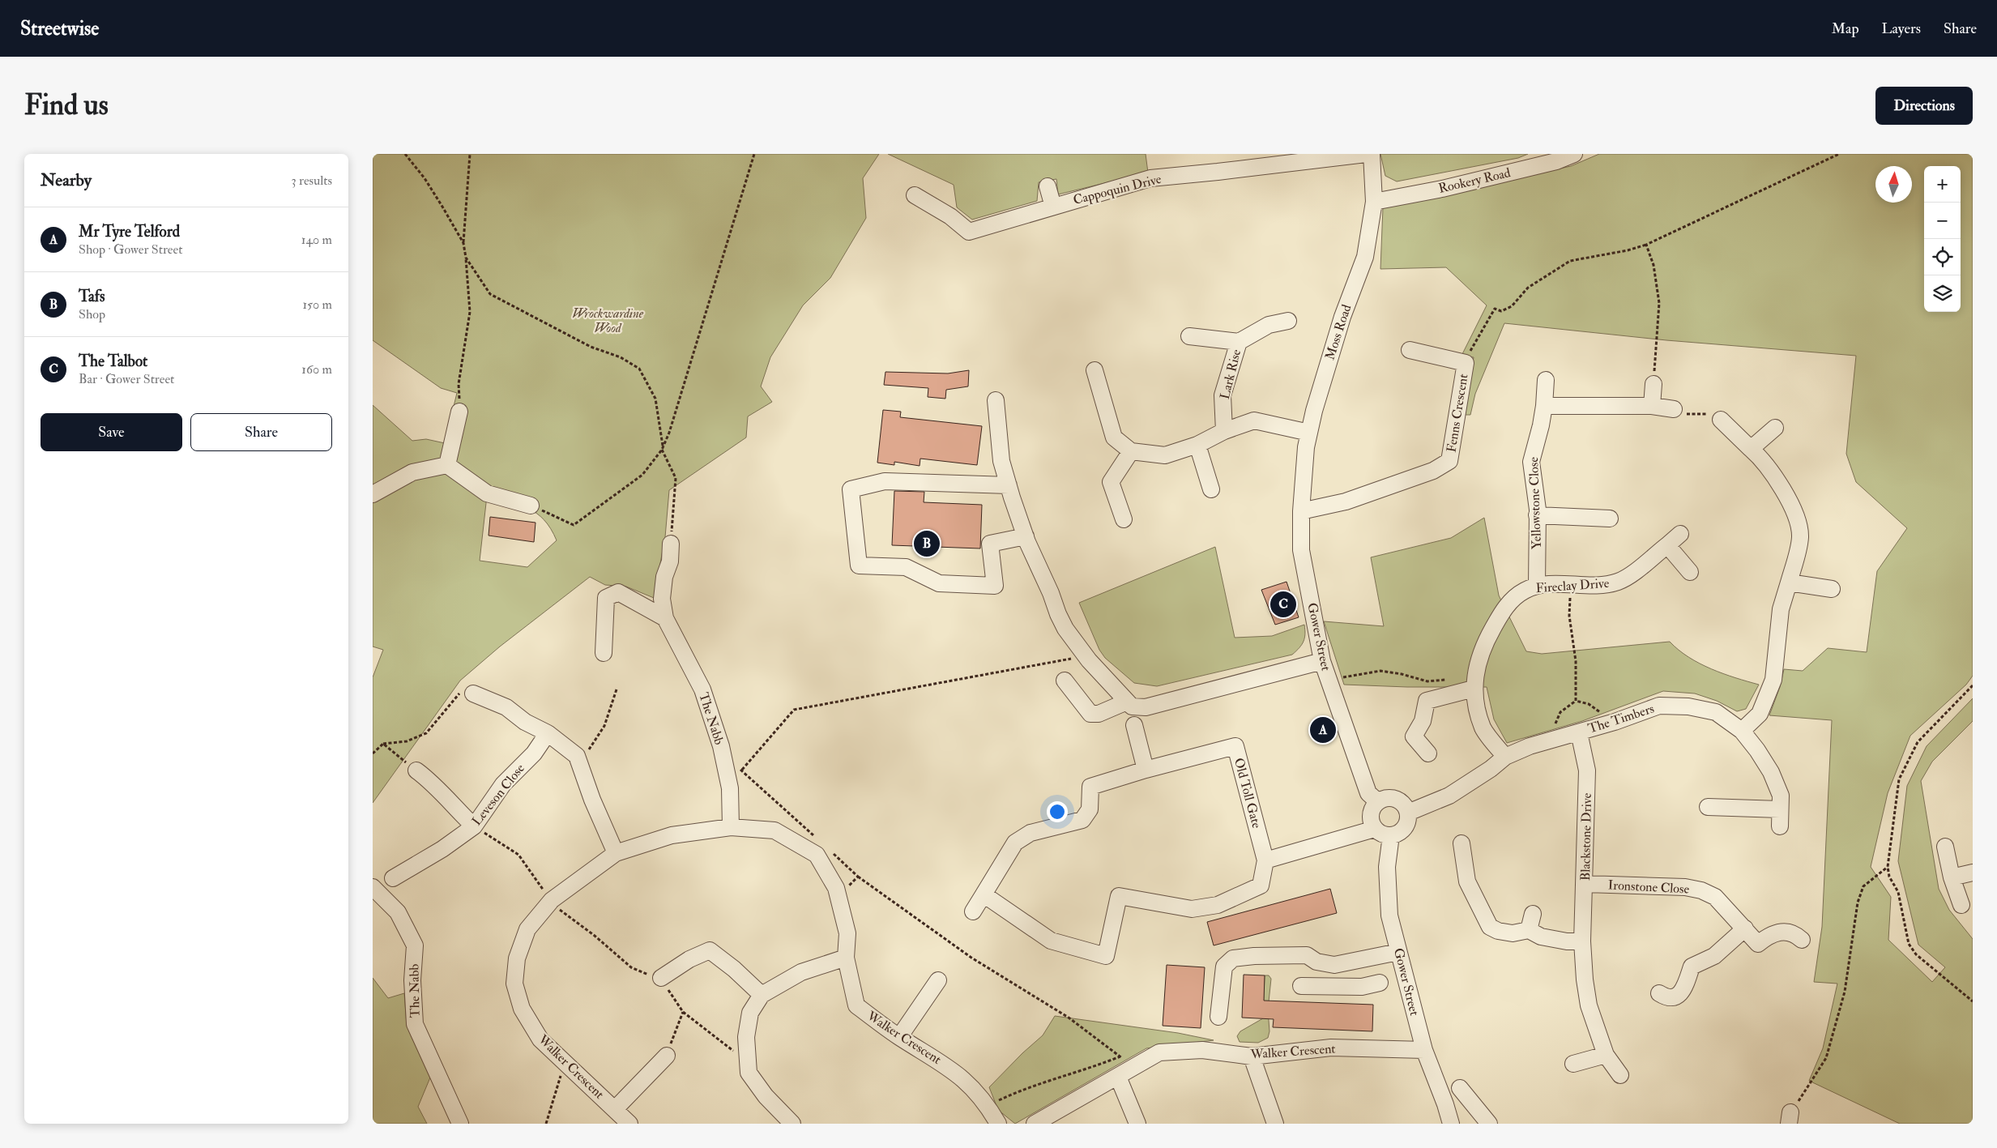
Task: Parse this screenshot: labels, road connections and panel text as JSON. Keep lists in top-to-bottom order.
{
  "streets": {
    "street": [
      "Rookery Road",
      "Cappoquin Drive",
      "Moss Road",
      "Lark Rise",
      "Fenns Crescent",
      "Yellowstone Close",
      "Fireclay Drive",
      "Gower Street",
      "The Nabb",
      "The Timbers",
      "Old Toll Gate",
      "Leveson Close",
      "Blackstone Drive",
      "Ironstone Close",
      "Walker Crescent"
    ]
  },
  "crossings": [
    ["Rookery Road", "Moss Road"],
    ["Moss Road", "Fenns Crescent"],
    ["Moss Road", "Gower Street"],
    ["Fenns Crescent", "Gower Street"],
    ["Yellowstone Close", "Fireclay Drive"],
    ["Fireclay Drive", "The Timbers"],
    ["Gower Street", "The Timbers"],
    ["Gower Street", "Walker Crescent"],
    ["The Nabb", "Walker Crescent"],
    ["The Timbers", "Blackstone Drive"],
    ["Blackstone Drive", "Ironstone Close"]
  ],
  "parks": ["Wrockwardine Wood"],
  "north": "top",
  "page": {
    "header": "Streetwise",
    "nav": ["Map", "Layers", "Share"],
    "buttons": [
      "Directions",
      ["Save", "Share"]
    ],
    "title": "Find us",
    "heading": ["Nearby", "3 results"],
    "map_buttons": ["+", "−"],
    "list": [
      {
        "mark": "A",
        "name": "Mr Tyre Telford",
        "note": "Shop · Gower Street",
        "value": "140 m"
      },
      {
        "mark": "B",
        "name": "Tafs",
        "note": "Shop",
        "value": "150 m"
      },
      {
        "mark": "C",
        "name": "The Talbot",
        "note": "Bar · Gower Street",
        "value": "160 m"
      }
    ],
    "pins": ["B", "C", "A"]
  }
}
